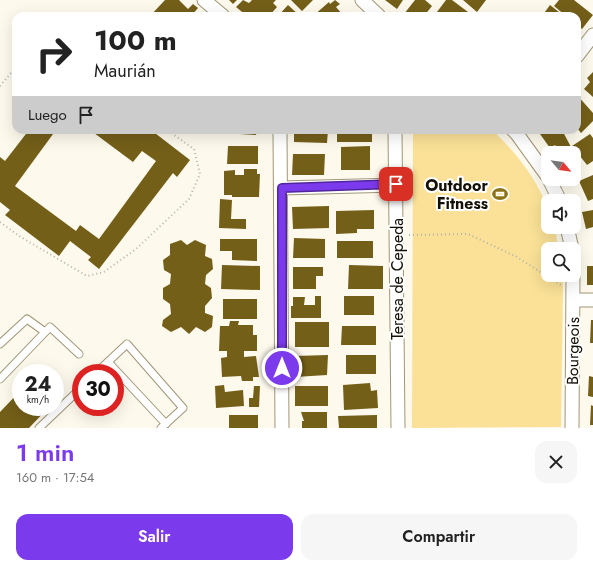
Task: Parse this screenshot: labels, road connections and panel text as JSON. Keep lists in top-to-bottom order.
{
  "streets": {
    "street": ["Teresa de Cepeda", "Bourgeois"]
  },
  "places": {
    "sports": ["Outdoor Fitness"]
  },
  "north": "bottom right",
  "page": {
    "turn": ["100 m", "Maurián"],
    "then": "Luego",
    "speed": "24 km/h",
    "limit": "30",
    "heading": ["1 min", "160 m · 17:54"],
    "buttons": ["Salir", "Compartir"]
  }
}
